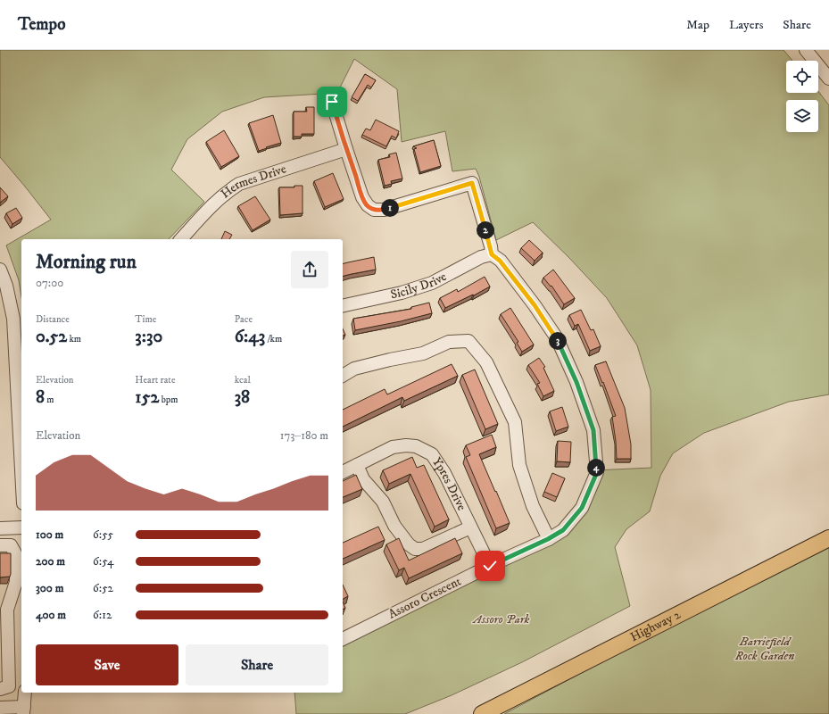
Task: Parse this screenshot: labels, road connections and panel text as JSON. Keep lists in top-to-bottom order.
{
  "streets": {
    "main road": ["Highway 2"],
    "street": [
      "Hermes Drive",
      "Sicily Drive",
      "Ypres Drive",
      "Assoro Crescent"
    ]
  },
  "crossings": [
    ["Sicily Drive", "Assoro Crescent"],
    ["Ypres Drive", "Assoro Crescent"]
  ],
  "parks": ["Assoro Park", "Barriefield Rock Garden"],
  "page": {
    "header": "Tempo",
    "nav": ["Map", "Layers", "Share"],
    "pins": [
      "1",
      "2",
      "3",
      "4"
    ],
    "heading": ["Morning run", "07:00"],
    "stats": [
      ["Distance", "0.52 km"],
      ["Time", "3:30"],
      ["Pace", "6:43 /km"],
      ["Elevation", "8 m"],
      ["Heart rate", "152 bpm"],
      ["kcal", "38"]
    ],
    "chart": ["Elevation", "173–180 m"],
    "list": [
      {
        "name": "100 m",
        "note": "6:55"
      },
      {
        "name": "200 m",
        "note": "6:54"
      },
      {
        "name": "300 m",
        "note": "6:52"
      },
      {
        "name": "400 m",
        "note": "6:12"
      }
    ],
    "buttons": ["Save", "Share"]
  }
}
